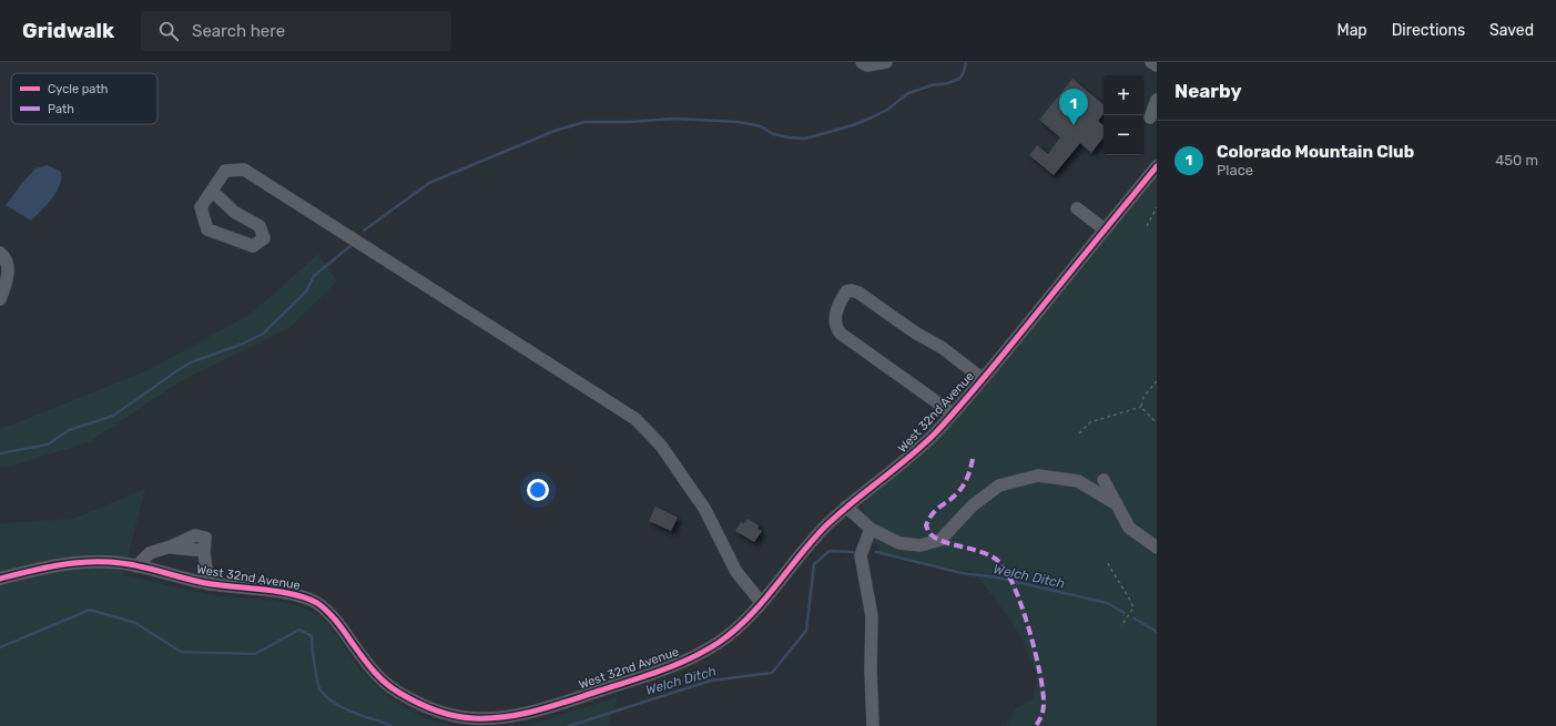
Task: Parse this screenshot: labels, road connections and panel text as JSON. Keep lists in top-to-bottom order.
{
  "streets": {
    "street": ["West 32nd Avenue"]
  },
  "water": ["Welch Ditch"],
  "legend": ["Cycle path", "Path"],
  "page": {
    "header": "Gridwalk",
    "search": "Search here",
    "nav": ["Map", "Directions", "Saved"],
    "heading": "Nearby",
    "map_buttons": ["+", "−"],
    "pins": "1",
    "list": [
      {
        "mark": "1",
        "name": "Colorado Mountain Club",
        "note": "Place",
        "value": "450 m"
      }
    ]
  }
}
